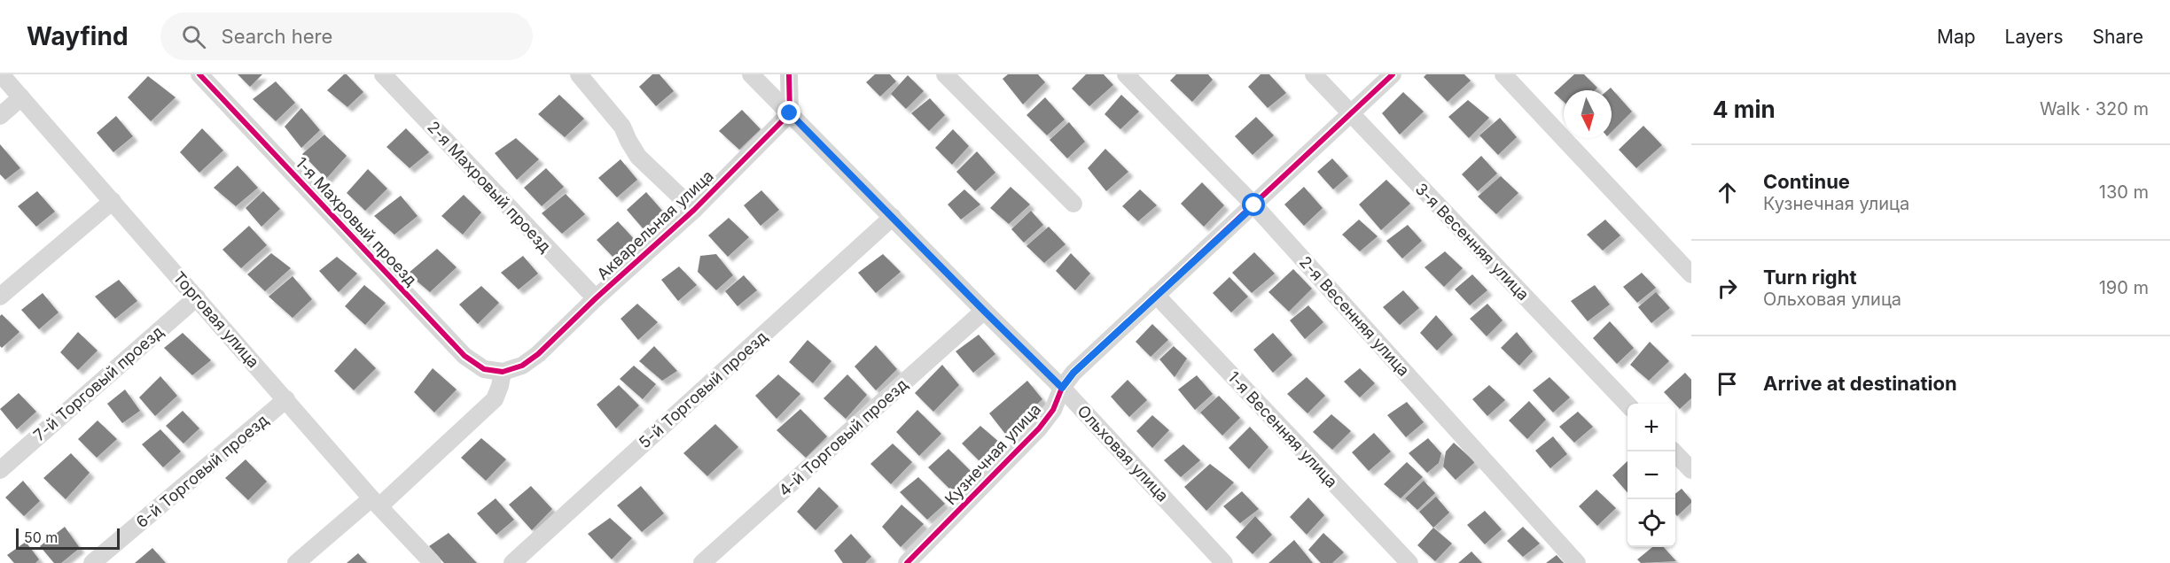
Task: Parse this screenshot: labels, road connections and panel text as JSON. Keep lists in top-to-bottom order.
{
  "streets": {
    "street": [
      "2-я Махровый проезд",
      "1-я Махровый проезд",
      "Акварельная улица",
      "3-я Весенняя улица",
      "2-я Весенняя улица",
      "Торговая улица",
      "7-й Торговый проезд",
      "5-й Торговый проезд",
      "1-я Весенняя улица",
      "4-й Торговый проезд",
      "Ольховая улица",
      "Кузнечная улица",
      "6-й Торговый проезд"
    ]
  },
  "crossings": [
    ["2-я Махровый проезд", "Акварельная улица"],
    ["1-я Махровый проезд", "Акварельная улица"],
    ["Акварельная улица", "Ольховая улица"],
    ["3-я Весенняя улица", "Кузнечная улица"],
    ["2-я Весенняя улица", "Кузнечная улица"],
    ["Торговая улица", "7-й Торговый проезд"],
    ["Торговая улица", "6-й Торговый проезд"],
    ["5-й Торговый проезд", "Ольховая улица"],
    ["1-я Весенняя улица", "Кузнечная улица"],
    ["4-й Торговый проезд", "Ольховая улица"],
    ["Ольховая улица", "Кузнечная улица"]
  ],
  "scale_bar": "50 m",
  "north": "bottom",
  "page": {
    "header": "Wayfind",
    "search": "Search here",
    "nav": ["Map", "Layers", "Share"],
    "heading": ["4 min", "Walk · 320 m"],
    "list": [
      ["Continue", "Кузнечная улица", "130 m"],
      ["Turn right", "Ольховая улица", "190 m"],
      "Arrive at destination"
    ],
    "map_buttons": ["+", "−"],
    "scale": "50 m"
  }
}
